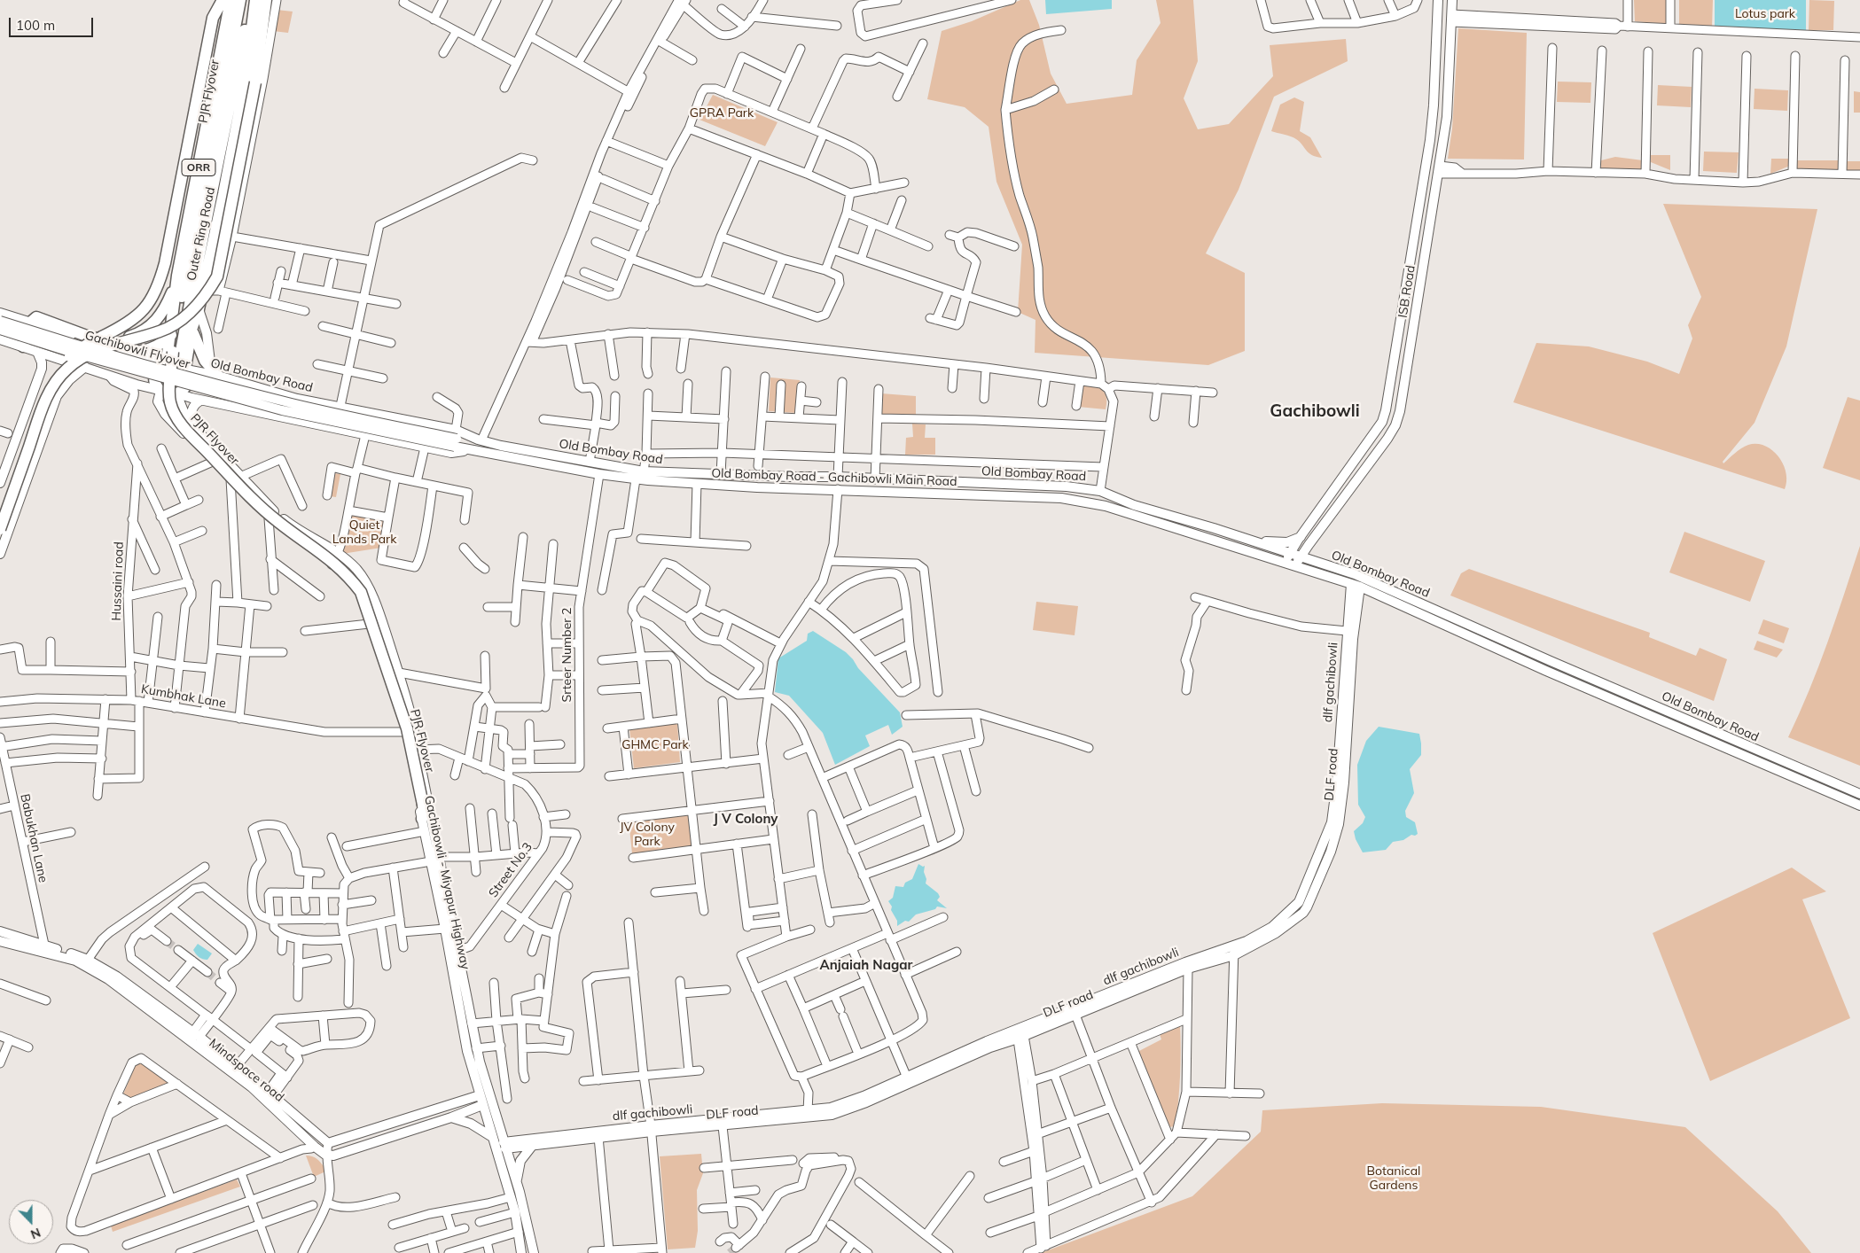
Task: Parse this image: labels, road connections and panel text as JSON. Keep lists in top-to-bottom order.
{
  "streets": {
    "highway": ["PJR Flyover", "ORR", "Outer Ring Road"],
    "main road": [
      "ISB Road",
      "Gachibowli Flyover",
      "Old Bombay Road",
      "Old Bombay Road - Gachibowli Main Road",
      "dlf gachibowli",
      "DLF road",
      "Gachibowli - Miyapur Highway",
      "Mindspace road"
    ],
    "street": [
      "Hussaini road",
      "Srteer Number 2",
      "Kumbhak Lane",
      "Babukhan Lane",
      "Street No.3"
    ]
  },
  "crossings": [
    ["PJR Flyover", "Gachibowli - Miyapur Highway"],
    ["Outer Ring Road", "Old Bombay Road"],
    ["Outer Ring Road", "Gachibowli - Miyapur Highway"],
    ["ISB Road", "Old Bombay Road"],
    ["ISB Road", "Old Bombay Road - Gachibowli Main Road"],
    ["Gachibowli Flyover", "Old Bombay Road"],
    ["Gachibowli Flyover", "Old Bombay Road - Gachibowli Main Road"],
    ["Old Bombay Road", "Old Bombay Road - Gachibowli Main Road"],
    ["Old Bombay Road", "dlf gachibowli"],
    ["Old Bombay Road", "DLF road"],
    ["Old Bombay Road", "Gachibowli - Miyapur Highway"],
    ["Old Bombay Road - Gachibowli Main Road", "Srteer Number 2"],
    ["Hussaini road", "Kumbhak Lane"],
    ["dlf gachibowli", "DLF road"],
    ["dlf gachibowli", "Gachibowli - Miyapur Highway"],
    ["Kumbhak Lane", "Gachibowli - Miyapur Highway"],
    ["DLF road", "Gachibowli - Miyapur Highway"],
    ["Babukhan Lane", "Mindspace road"],
    ["Street No.3", "Gachibowli - Miyapur Highway"]
  ],
  "districts": ["Gachibowli", "J V Colony", "Anjaiah Nagar"],
  "parks": [
    "Lotus park",
    "GPRA Park",
    "Quiet Lands Park",
    "GHMC Park",
    "JV Colony Park",
    "Botanical Gardens"
  ],
  "scale_bar": "100 m",
  "north": "bottom"
}
